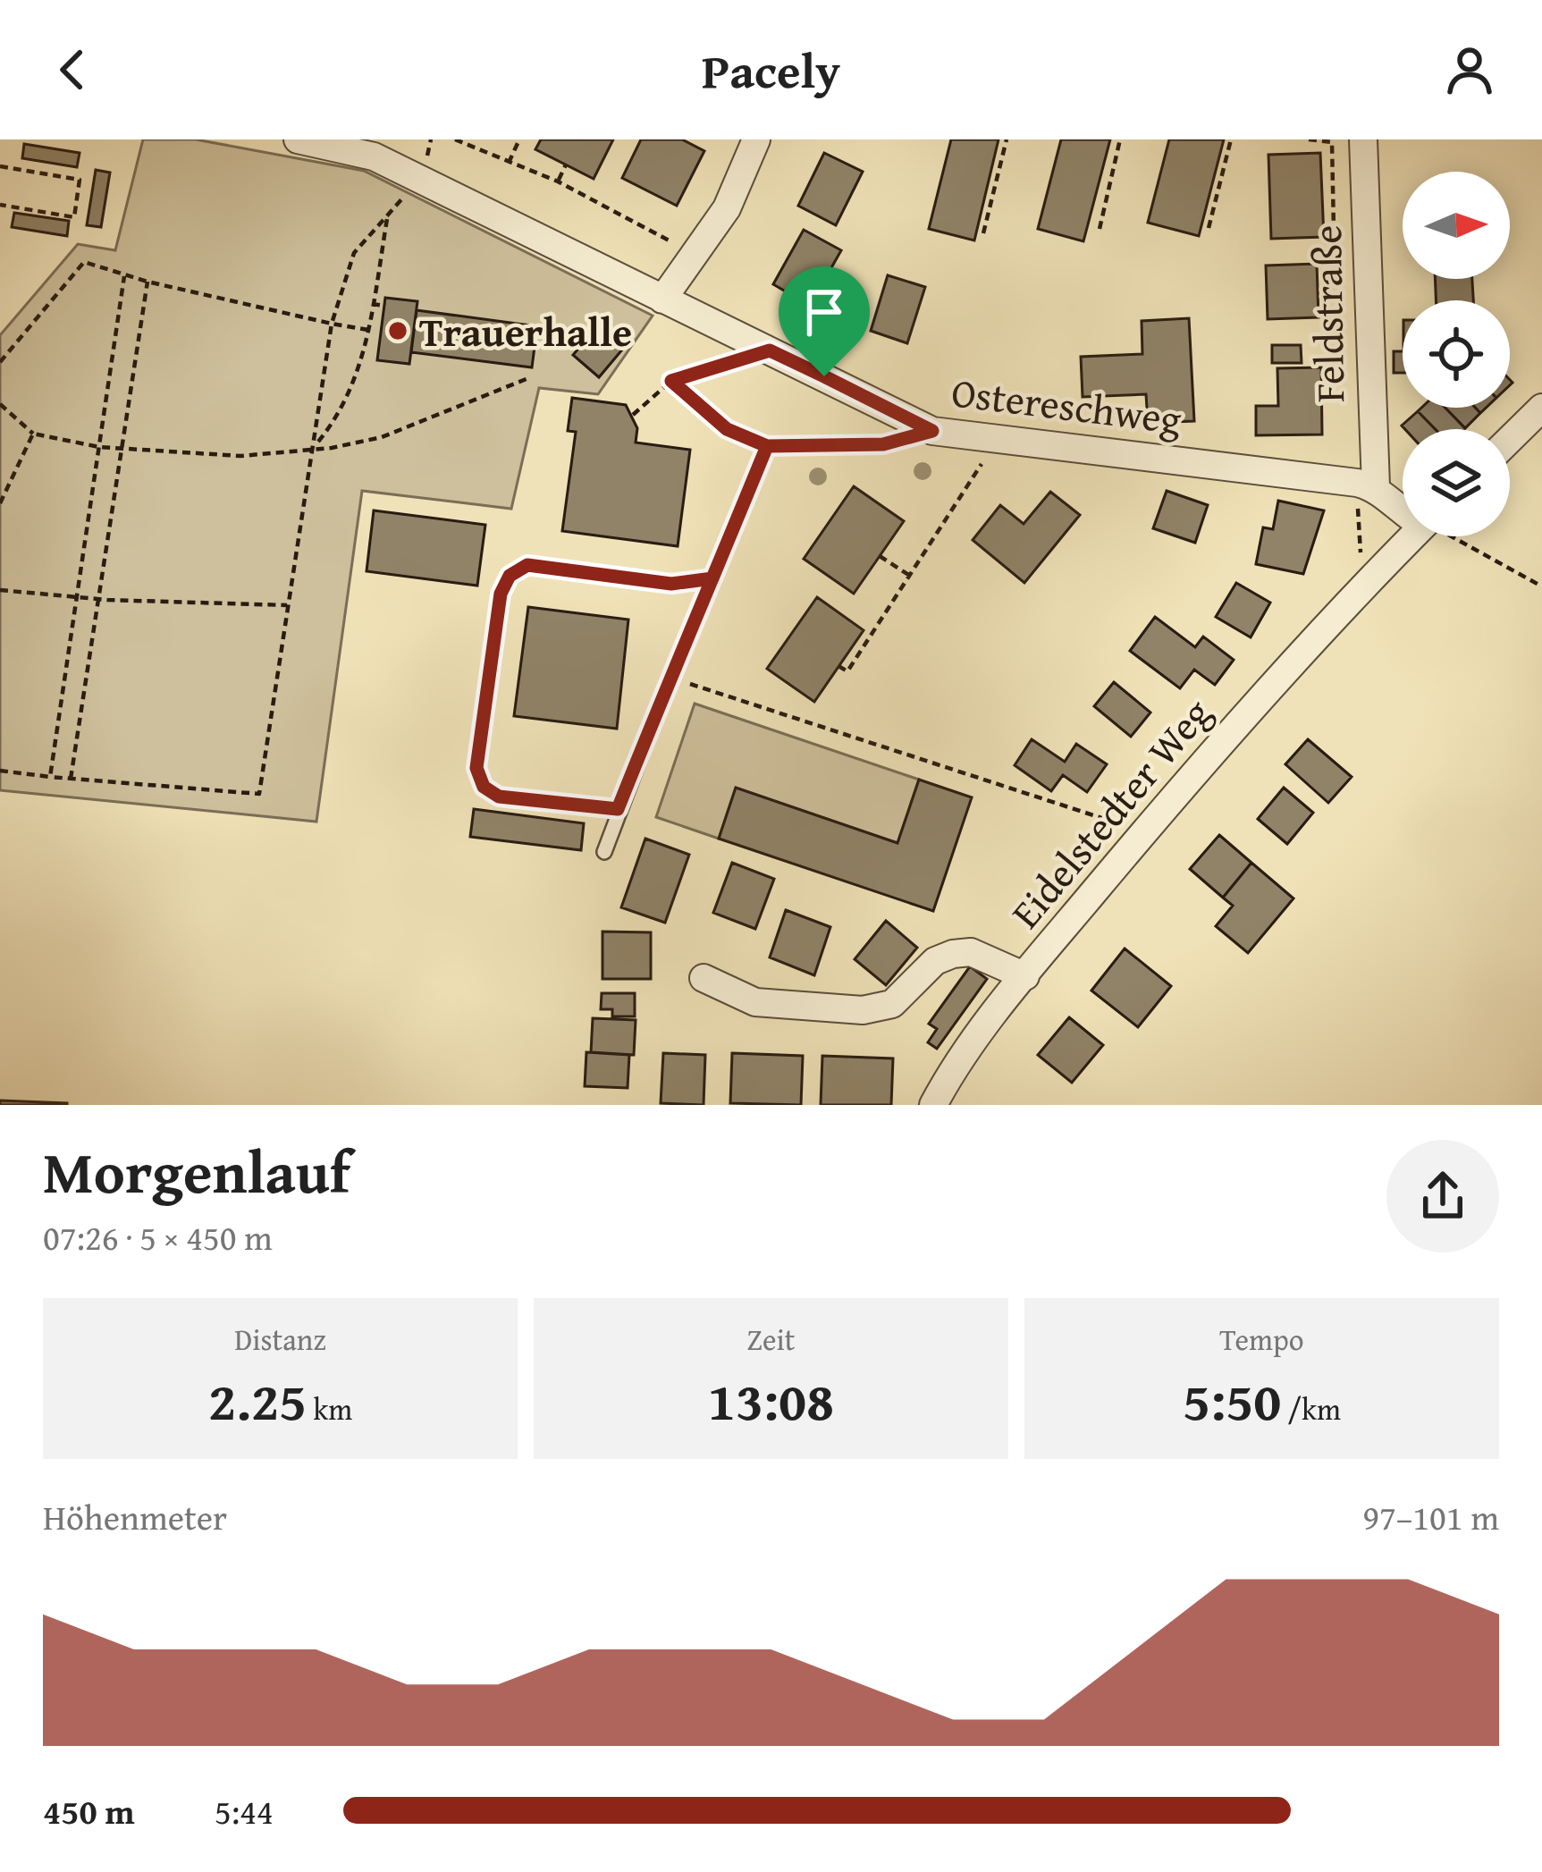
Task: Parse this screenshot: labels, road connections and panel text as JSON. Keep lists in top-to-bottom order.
{
  "streets": {
    "street": ["Feldstraße", "Ostereschweg", "Eidelstedter Weg"]
  },
  "crossings": [
    ["Feldstraße", "Ostereschweg"]
  ],
  "places": ["Trauerhalle"],
  "north": "right",
  "page": {
    "header": "Pacely",
    "heading": ["Morgenlauf", "07:26 · 5 × 450 m"],
    "stats": [
      ["Distanz", "2.25 km"],
      ["Zeit", "13:08"],
      ["Tempo", "5:50 /km"]
    ],
    "chart": ["Höhenmeter", "97–101 m"],
    "list": [
      {
        "name": "450 m",
        "note": "5:44"
      }
    ]
  }
}
